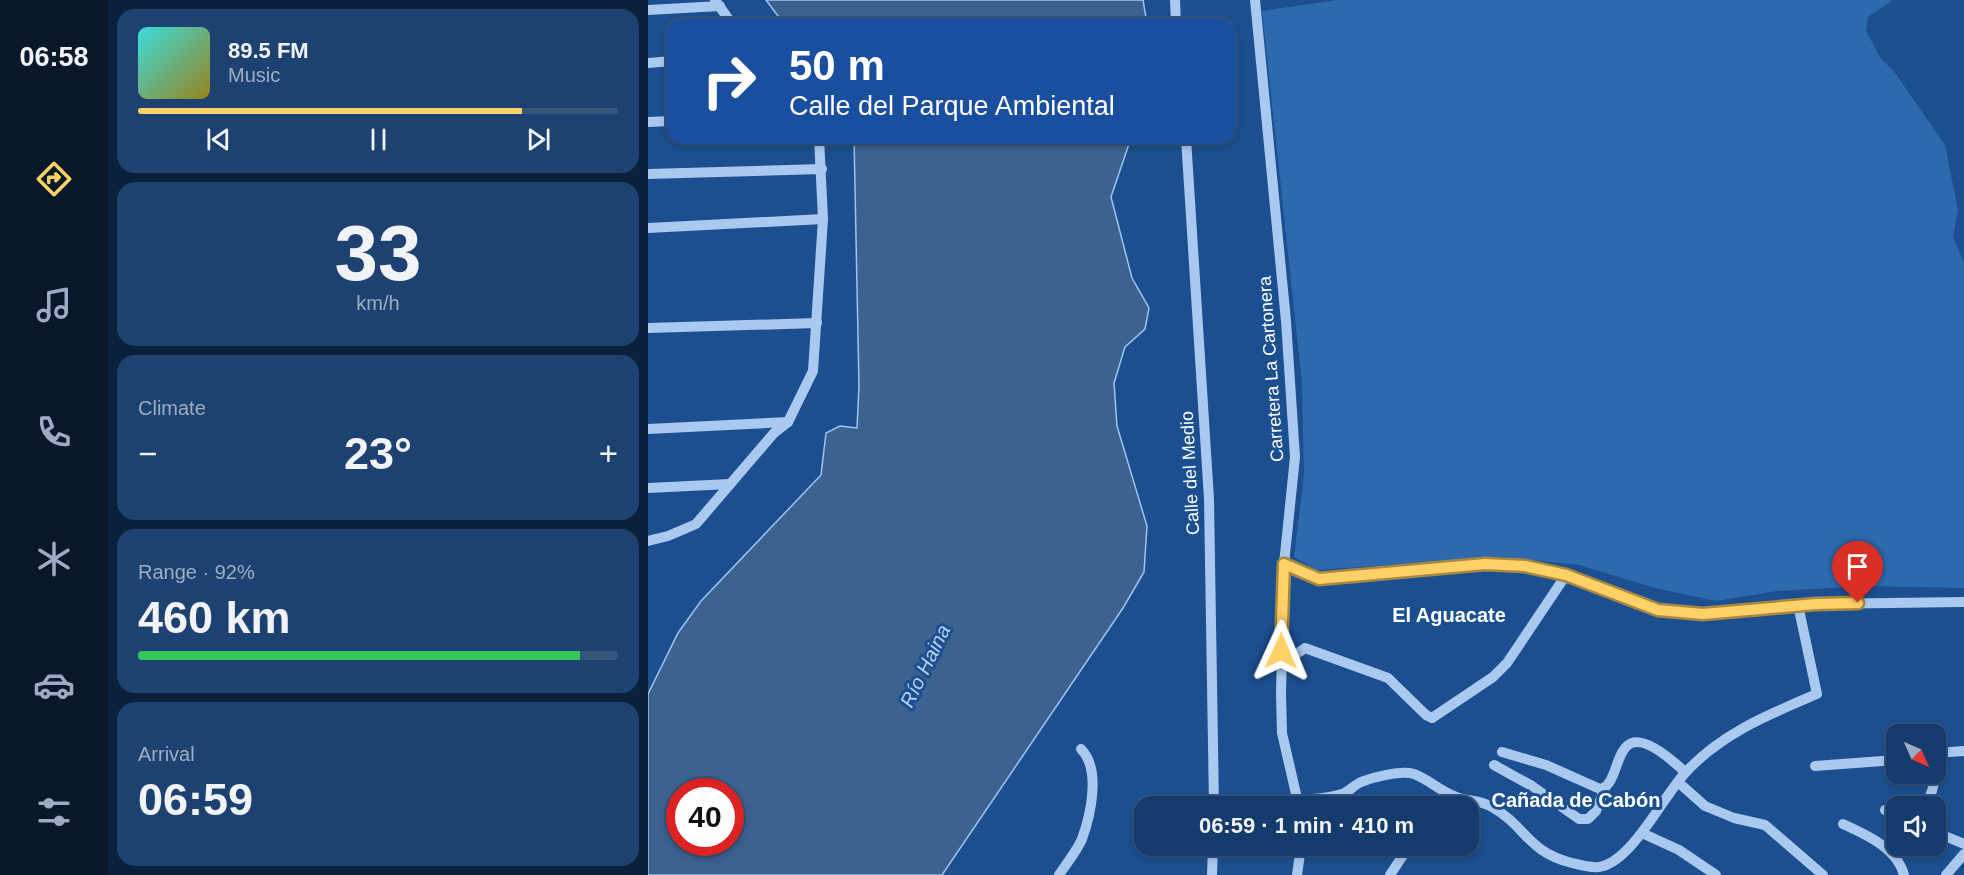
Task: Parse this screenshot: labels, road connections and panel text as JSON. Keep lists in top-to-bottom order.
{
  "streets": {
    "street": ["Carretera La Cartonera", "Calle del Medio"]
  },
  "districts": ["El Aguacate", "Cañada de Cabón"],
  "water": ["Río Haina"],
  "north": "bottom right",
  "page": {
    "tabs": "06:58",
    "turn": ["50 m", "Calle del Parque Ambiental"],
    "song": ["89.5 FM", "Music"],
    "tile": [
      ["33", "km/h"],
      "Climate",
      ["Range · 92%", "460 km"],
      ["Arrival", "06:59"]
    ],
    "heat": ["−", "23°", "+"],
    "limit": "40",
    "trip": "06:59 · 1 min · 410 m"
  }
}
